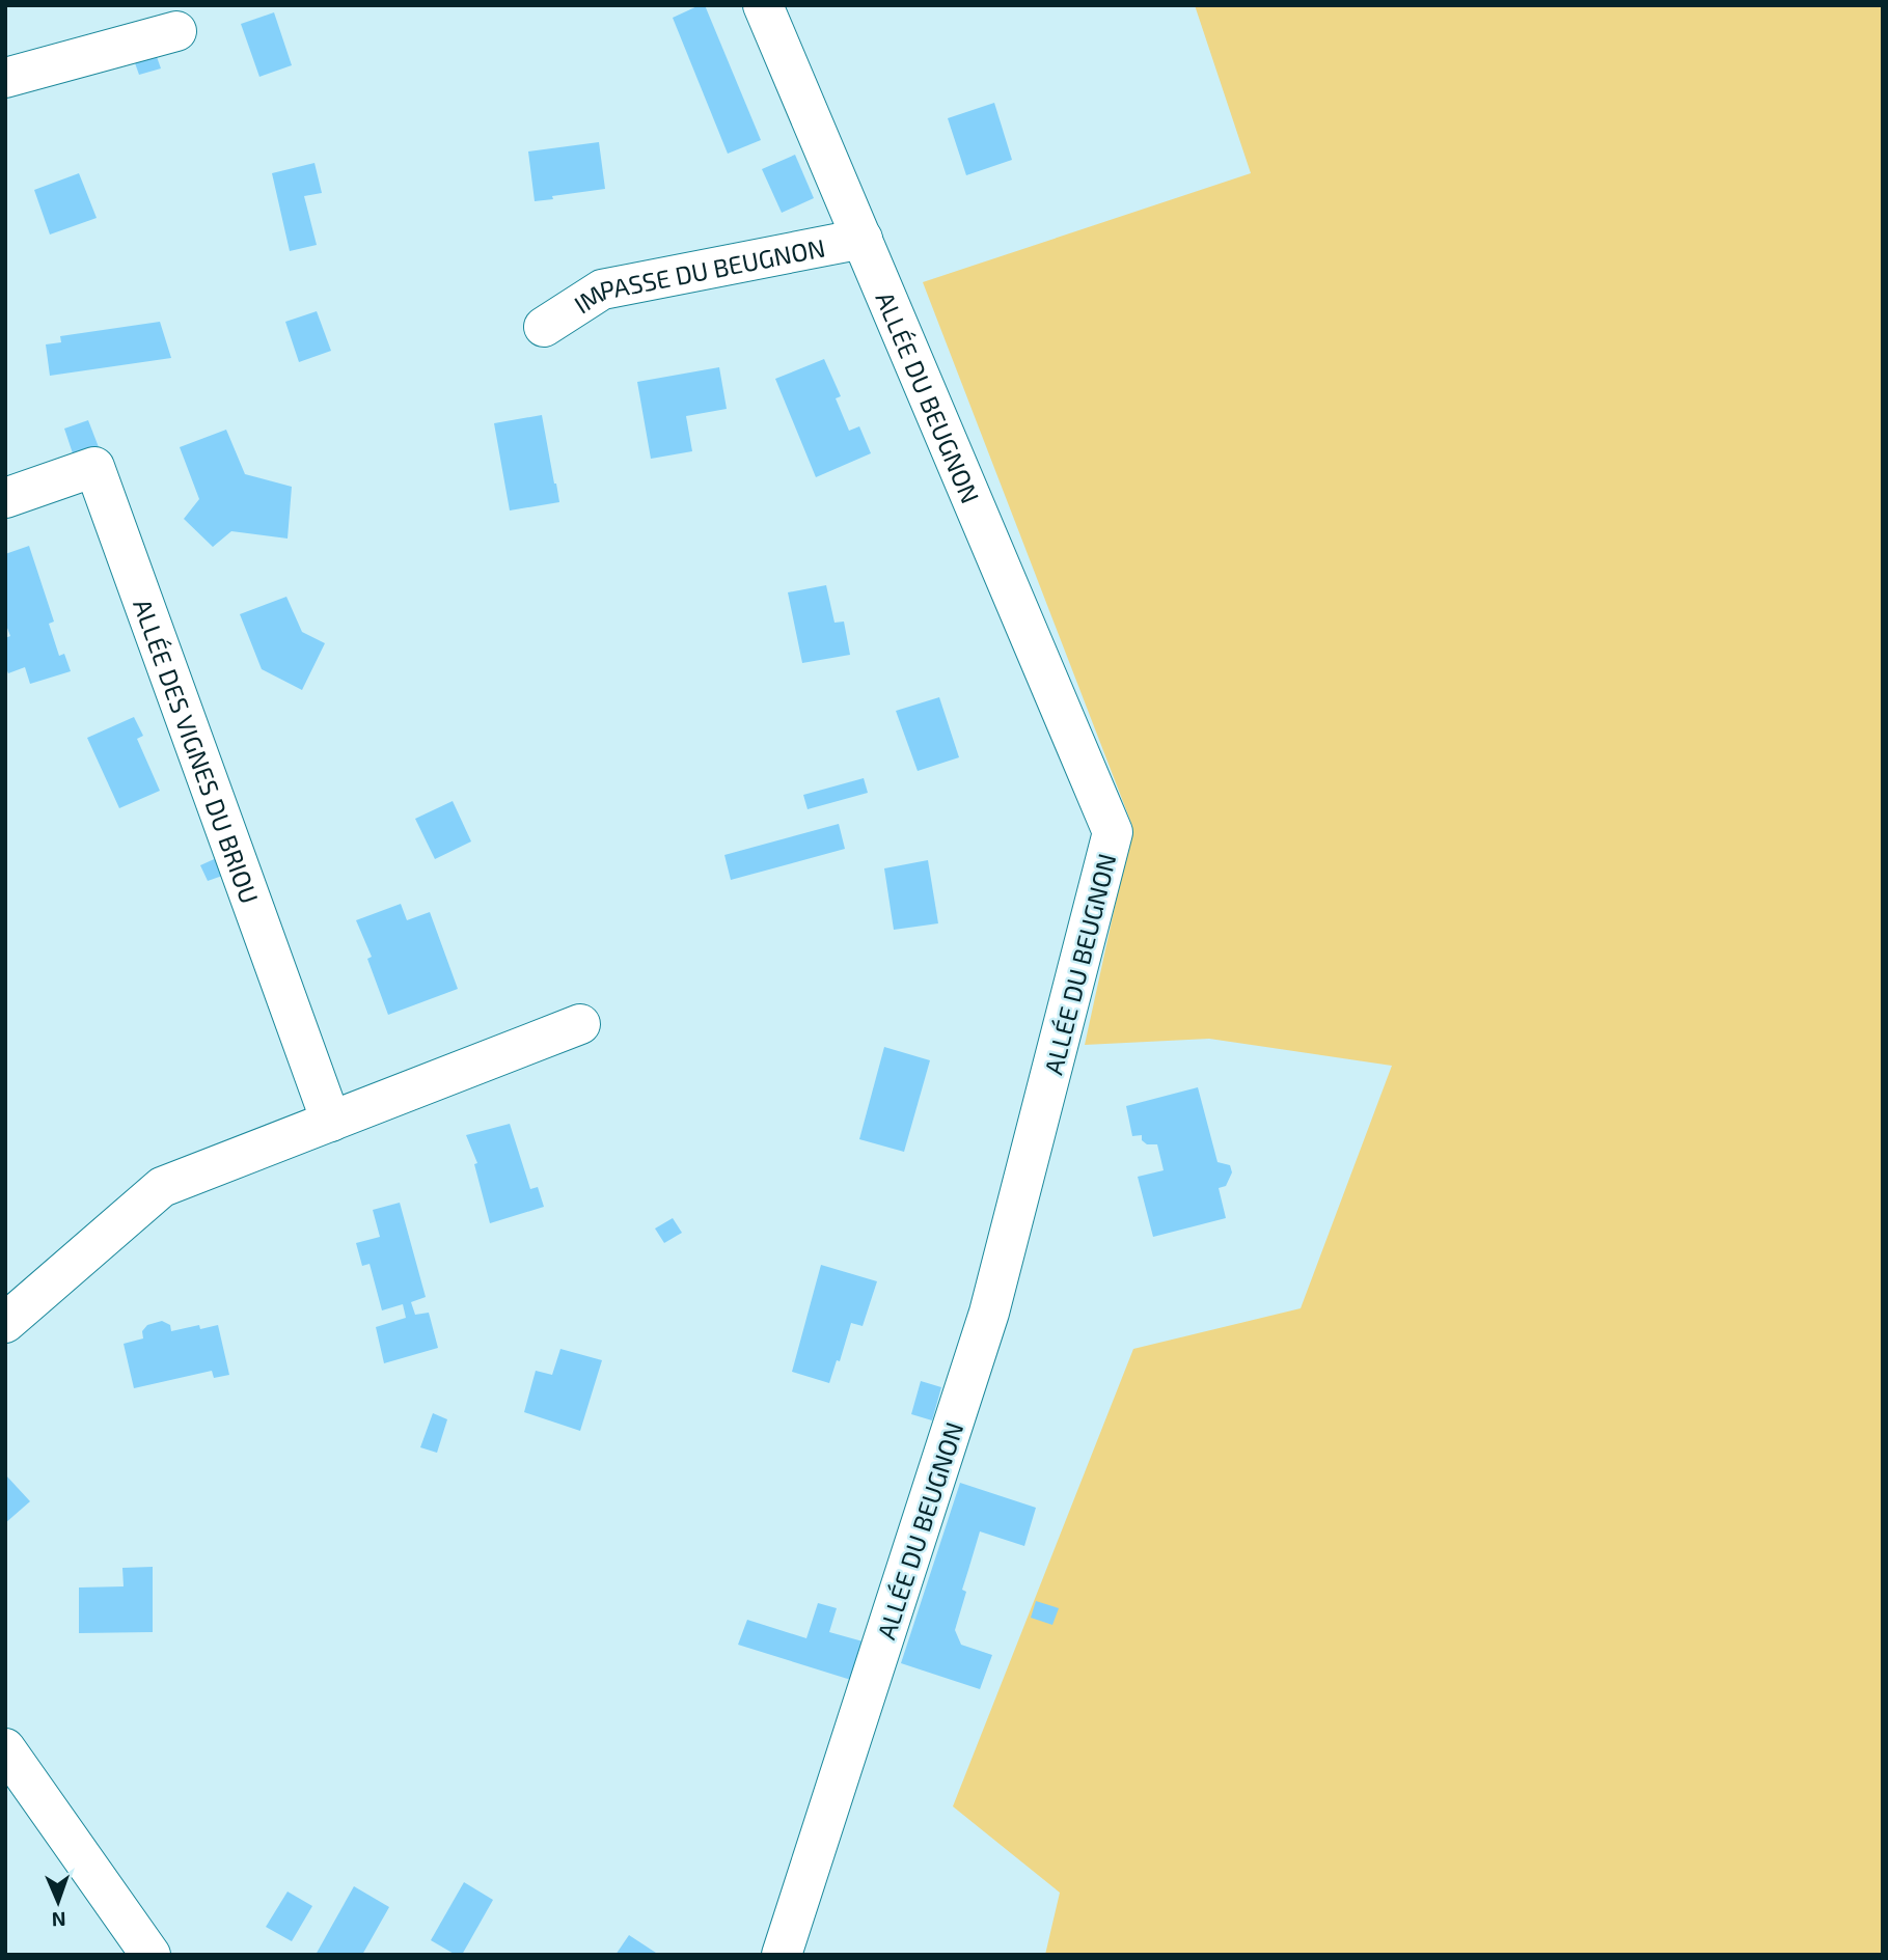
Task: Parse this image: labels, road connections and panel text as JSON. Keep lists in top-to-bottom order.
{
  "streets": {
    "street": ["IMPASSE DU BEUGNON", "ALLÉE DU BEUGNON", "ALLÉE DES VIGNES DU BRIOU"]
  },
  "crossings": [
    ["IMPASSE DU BEUGNON", "ALLÉE DU BEUGNON"]
  ],
  "north": "bottom"
}
